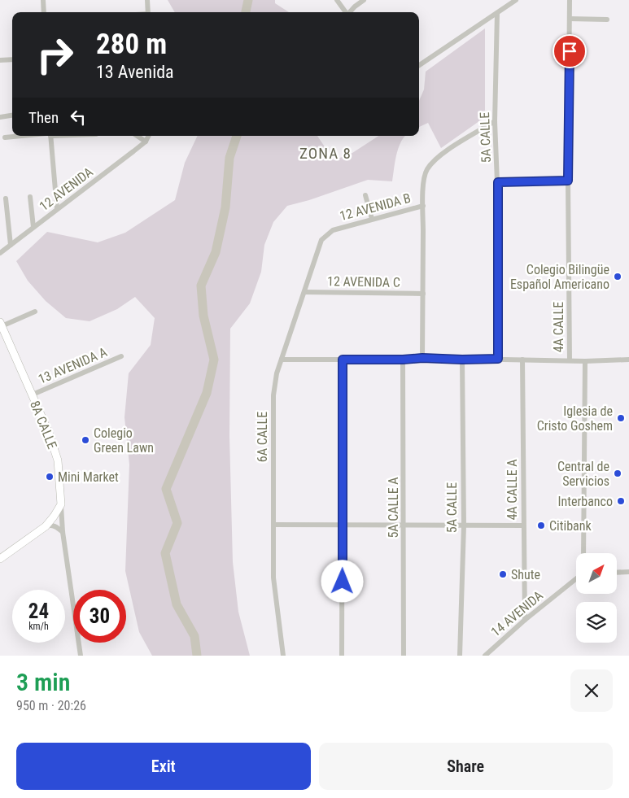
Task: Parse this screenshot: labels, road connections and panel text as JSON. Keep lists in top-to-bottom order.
{
  "streets": {
    "street": [
      "5A CALLE",
      "12 AVENIDA",
      "12 AVENIDA B",
      "12 AVENIDA C",
      "4A CALLE",
      "13 AVENIDA A",
      "8A CALLE",
      "6A CALLE",
      "4A CALLE A",
      "5A CALLE A",
      "14 AVENIDA"
    ]
  },
  "crossings": [
    ["12 AVENIDA B", "6A CALLE"],
    ["12 AVENIDA C", "6A CALLE"],
    ["13 AVENIDA A", "8A CALLE"],
    ["4A CALLE A", "14 AVENIDA"]
  ],
  "districts": ["ZONA 8"],
  "places": [
    "Colegio Bilingüe Español Americano",
    "Iglesia de Cristo Goshem",
    "Colegio Green Lawn",
    "Central de Servicios",
    "Mini Market",
    "Interbanco",
    "Citibank",
    "Shute"
  ],
  "north": "top right",
  "page": {
    "turn": ["280 m", "13 Avenida"],
    "then": "Then",
    "speed": "24 km/h",
    "limit": "30",
    "heading": ["3 min", "950 m · 20:26"],
    "buttons": ["Exit", "Share"]
  }
}
